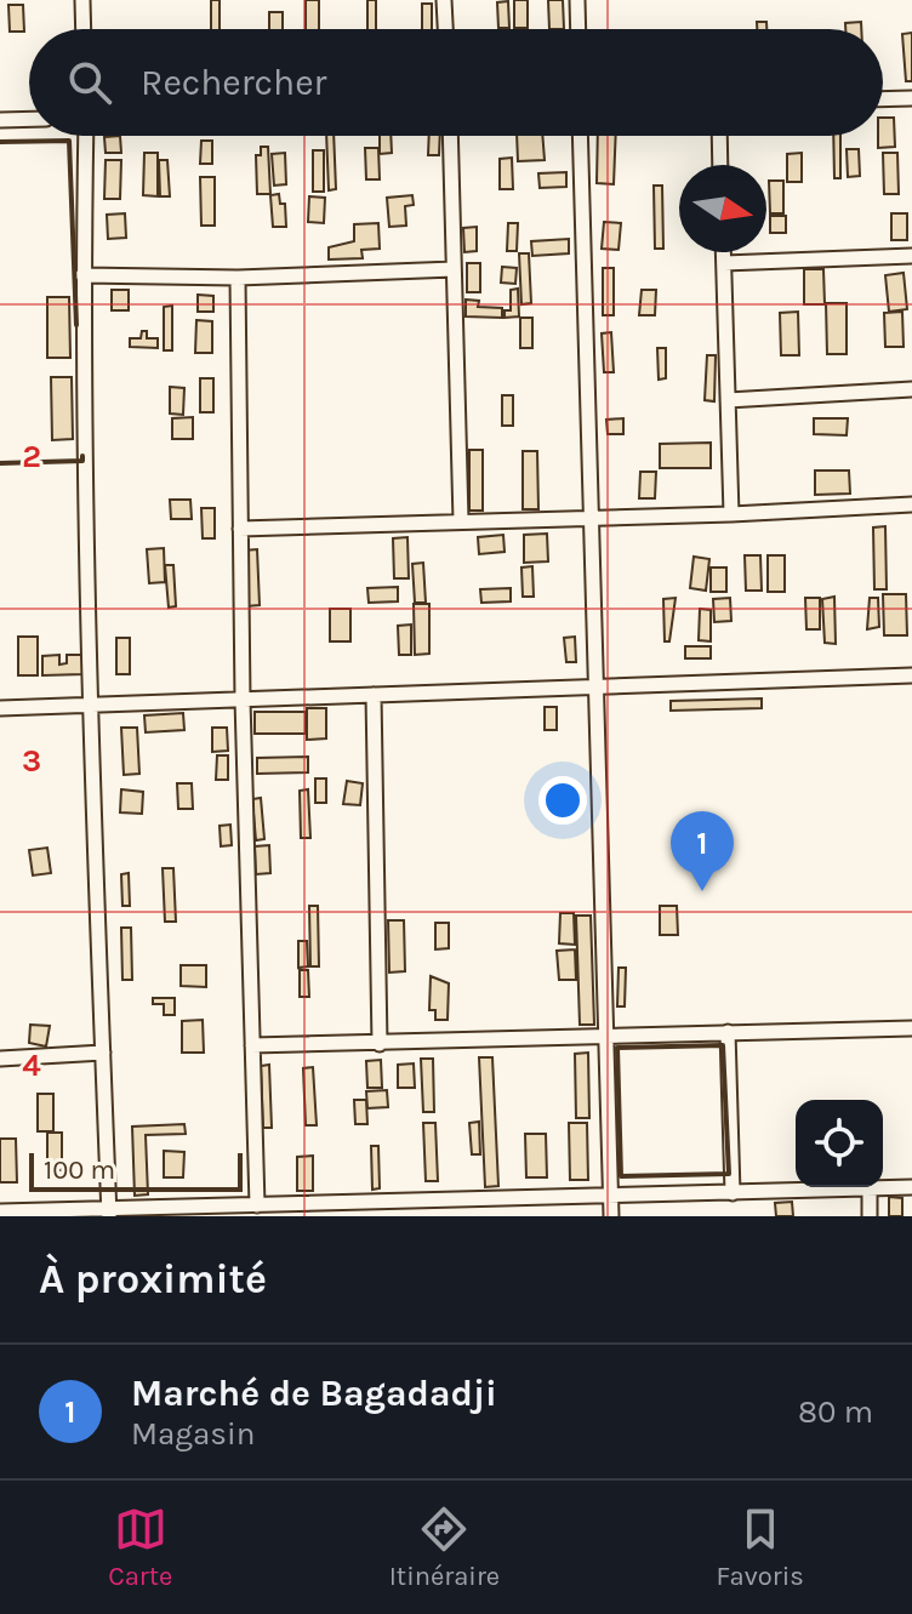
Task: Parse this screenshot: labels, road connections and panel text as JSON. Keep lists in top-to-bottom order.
{
  "scale_bar": "100 m",
  "north": "right",
  "page": {
    "search": "Rechercher",
    "pins": "1",
    "scale": "100 m",
    "heading": "À proximité",
    "list": [
      {
        "mark": "1",
        "name": "Marché de Bagadadji",
        "note": "Magasin",
        "value": "80 m"
      }
    ],
    "nav": ["Carte", "Itinéraire", "Favoris"]
  },
  "grid": {
    "rows": ["2", "3", "4"]
  }
}
